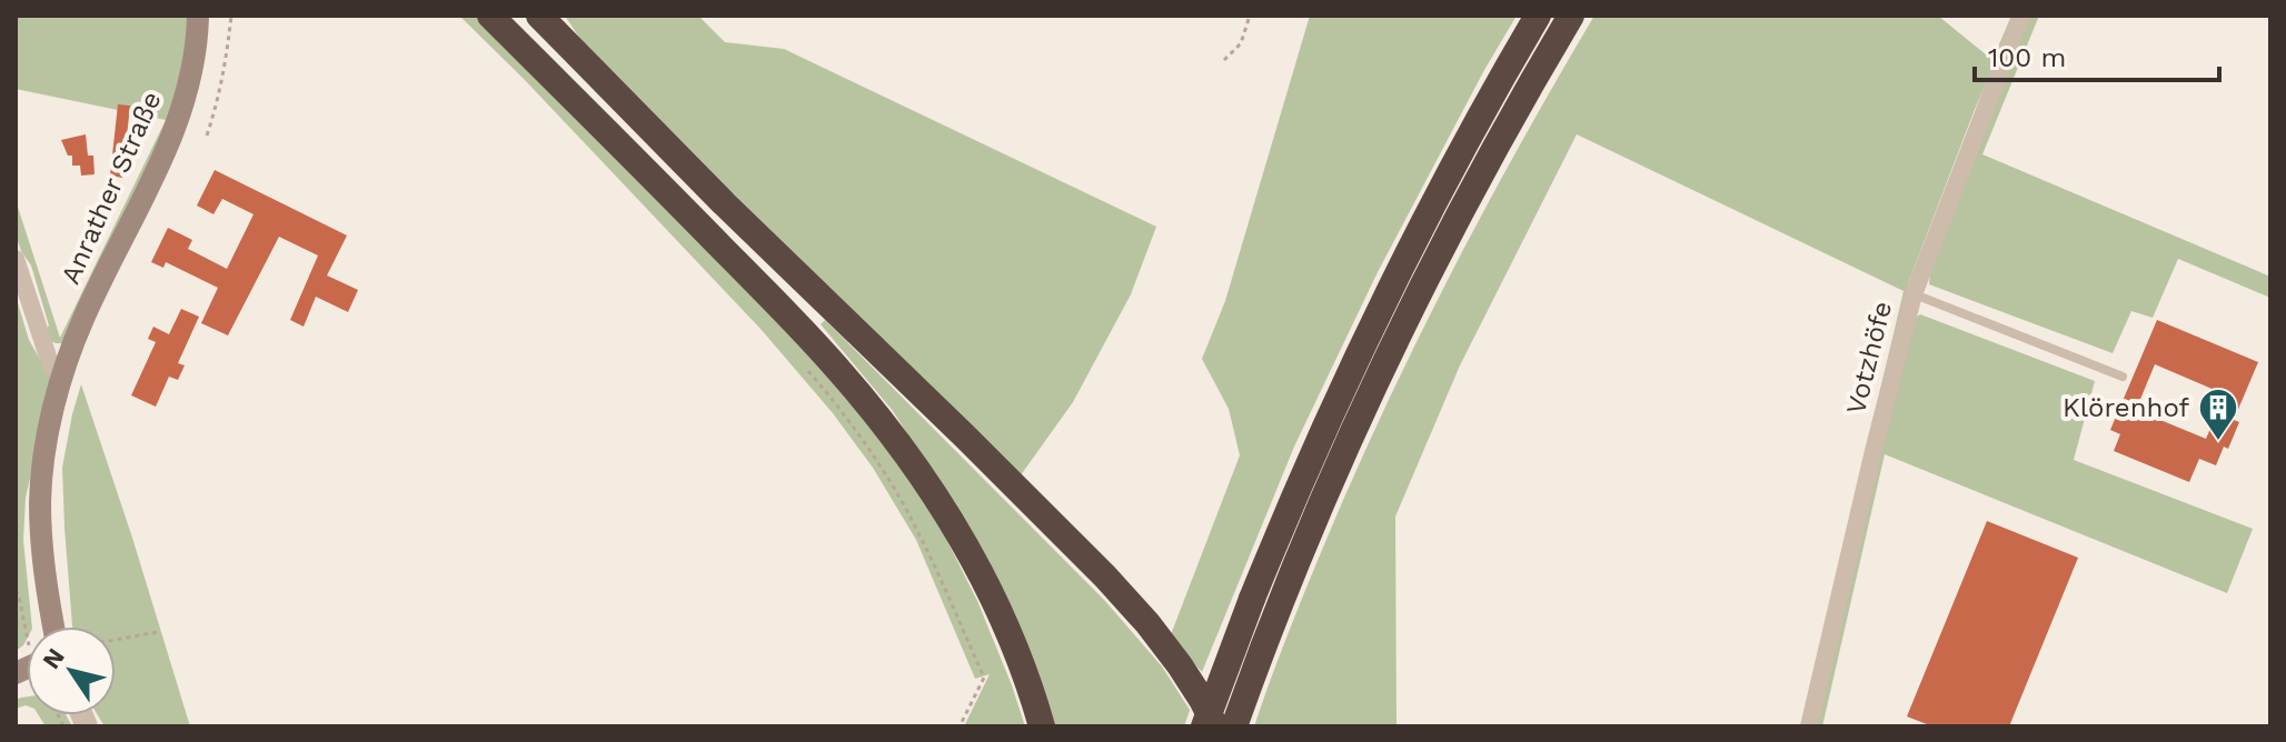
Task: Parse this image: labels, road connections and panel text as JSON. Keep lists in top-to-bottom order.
{
  "streets": {
    "main road": ["Anrather Straße"],
    "street": ["Votzhöfe"]
  },
  "places": {
    "building": ["Klörenhof"]
  },
  "scale_bar": "100 m",
  "north": "top left"
}
